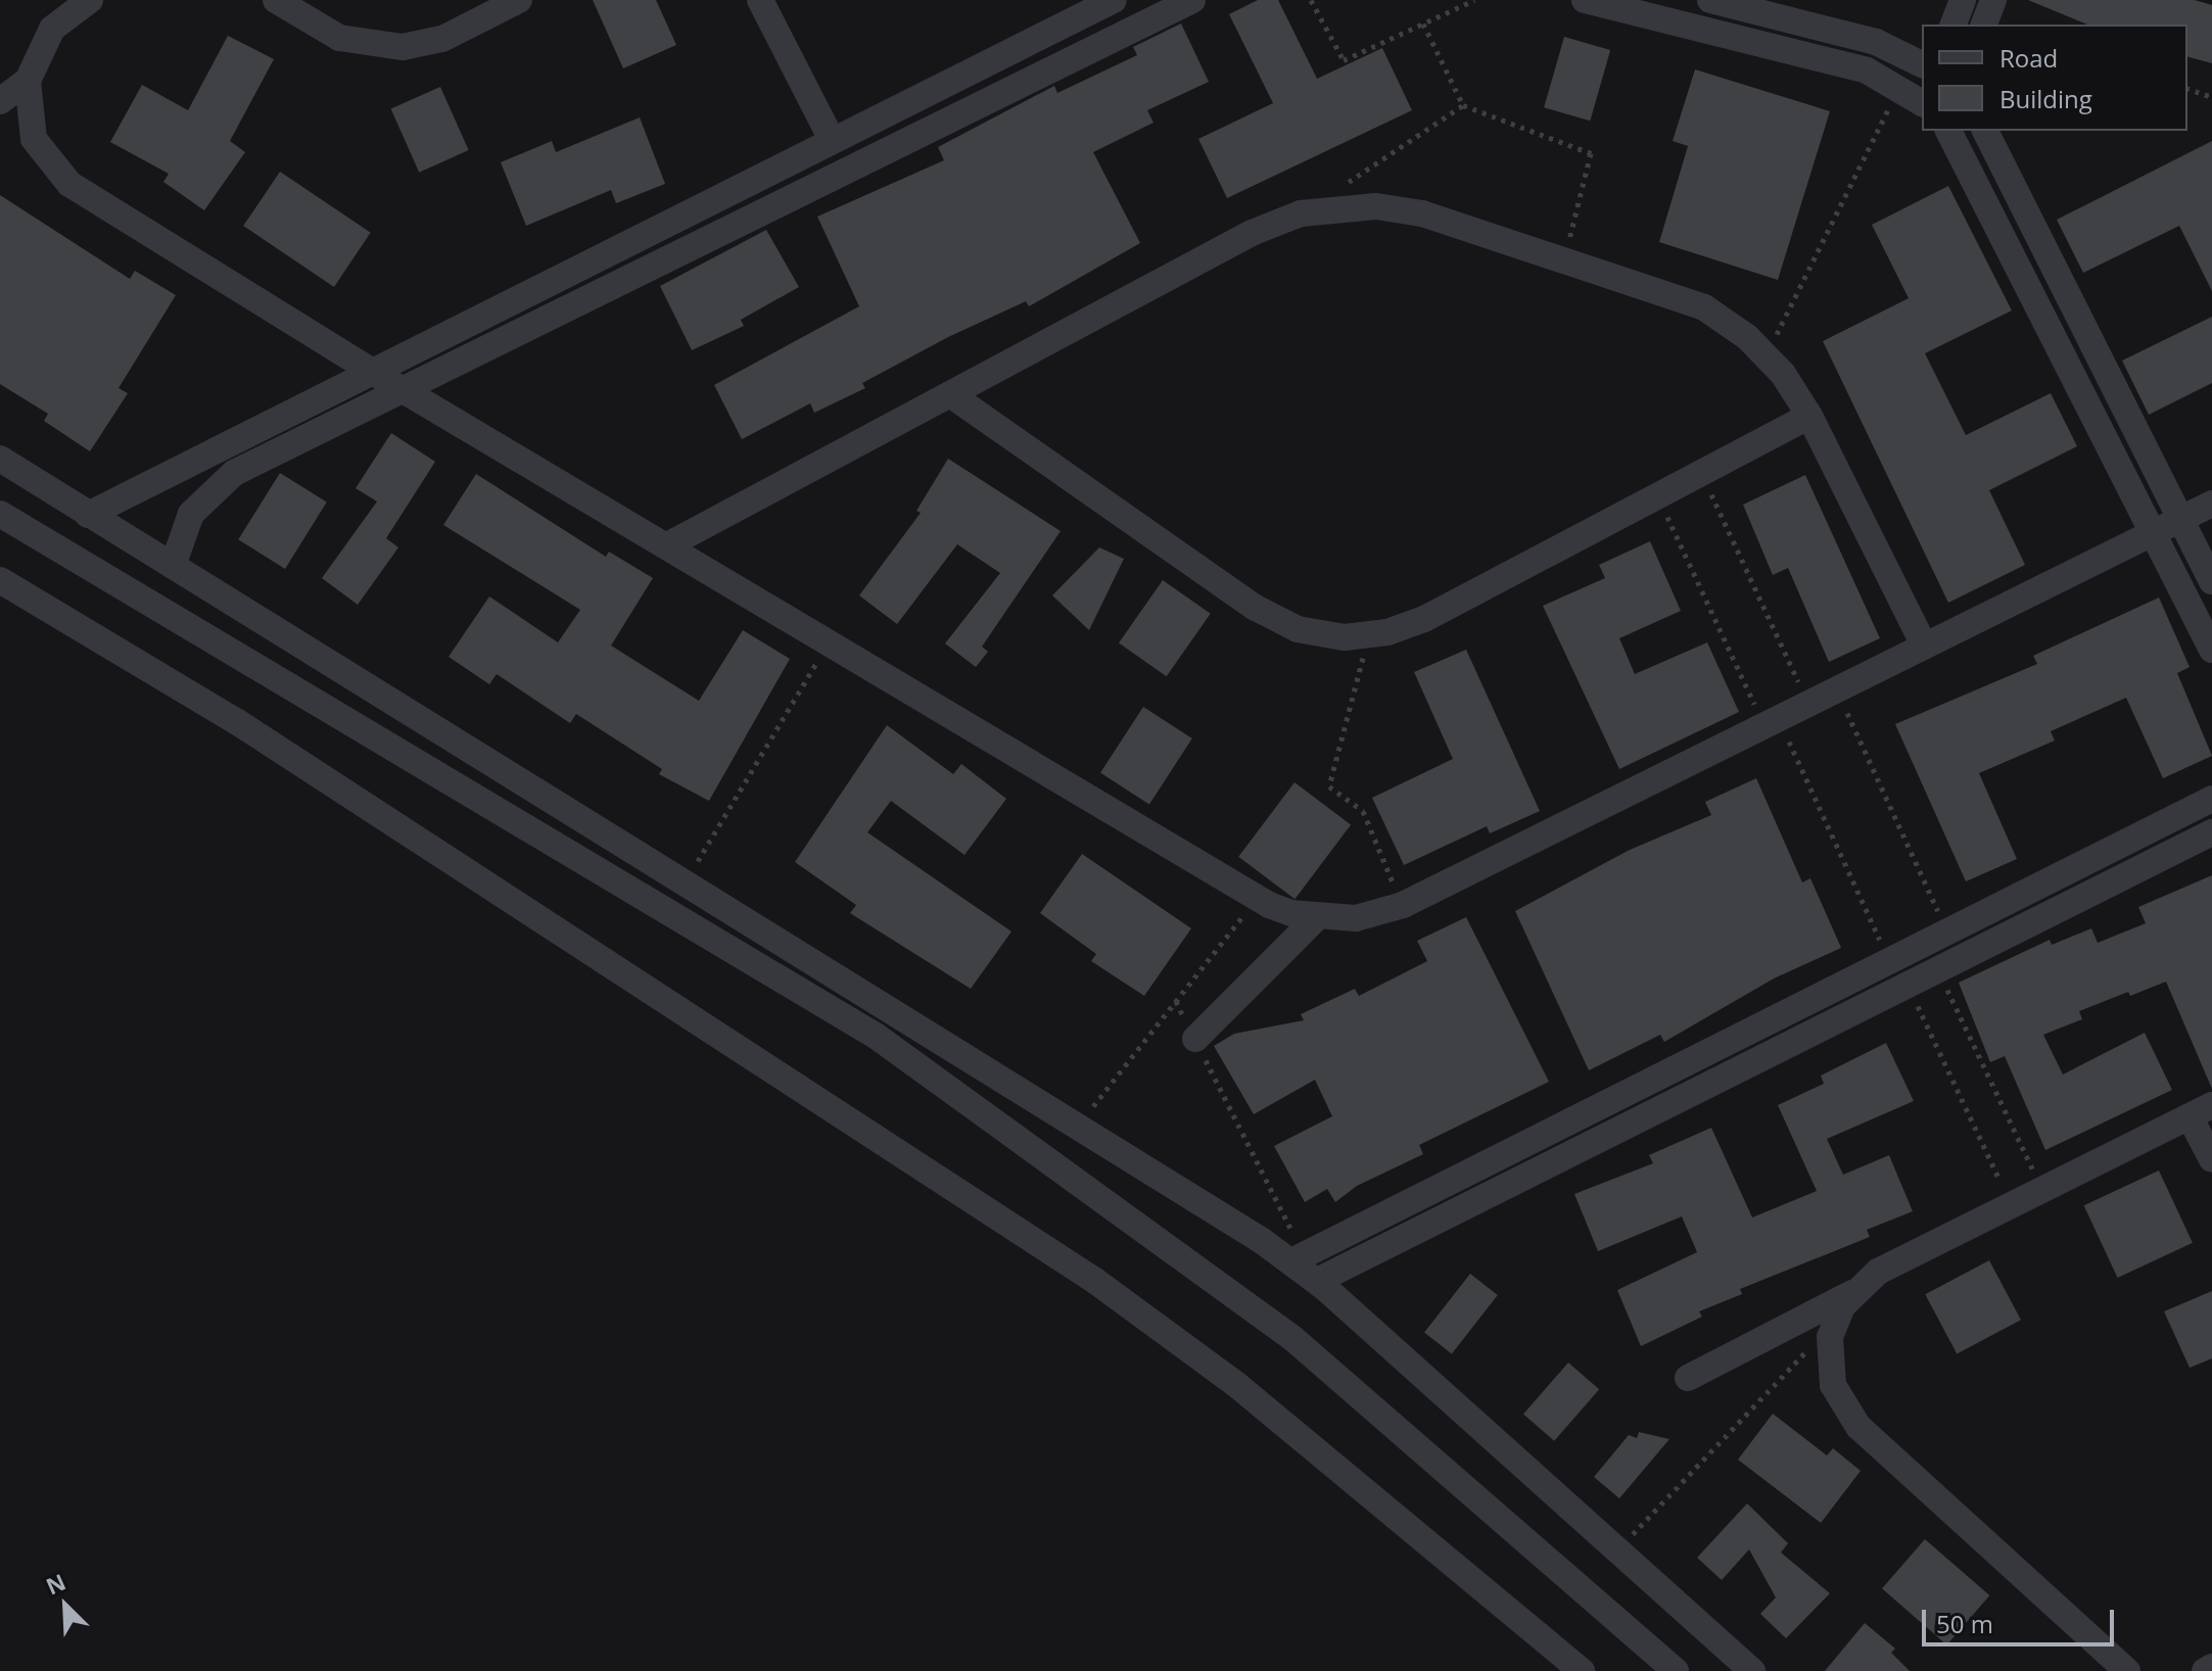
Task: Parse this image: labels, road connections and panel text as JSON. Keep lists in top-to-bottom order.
{
  "legend": ["Road", "Building"],
  "scale_bar": "50 m",
  "north": "top left"
}
